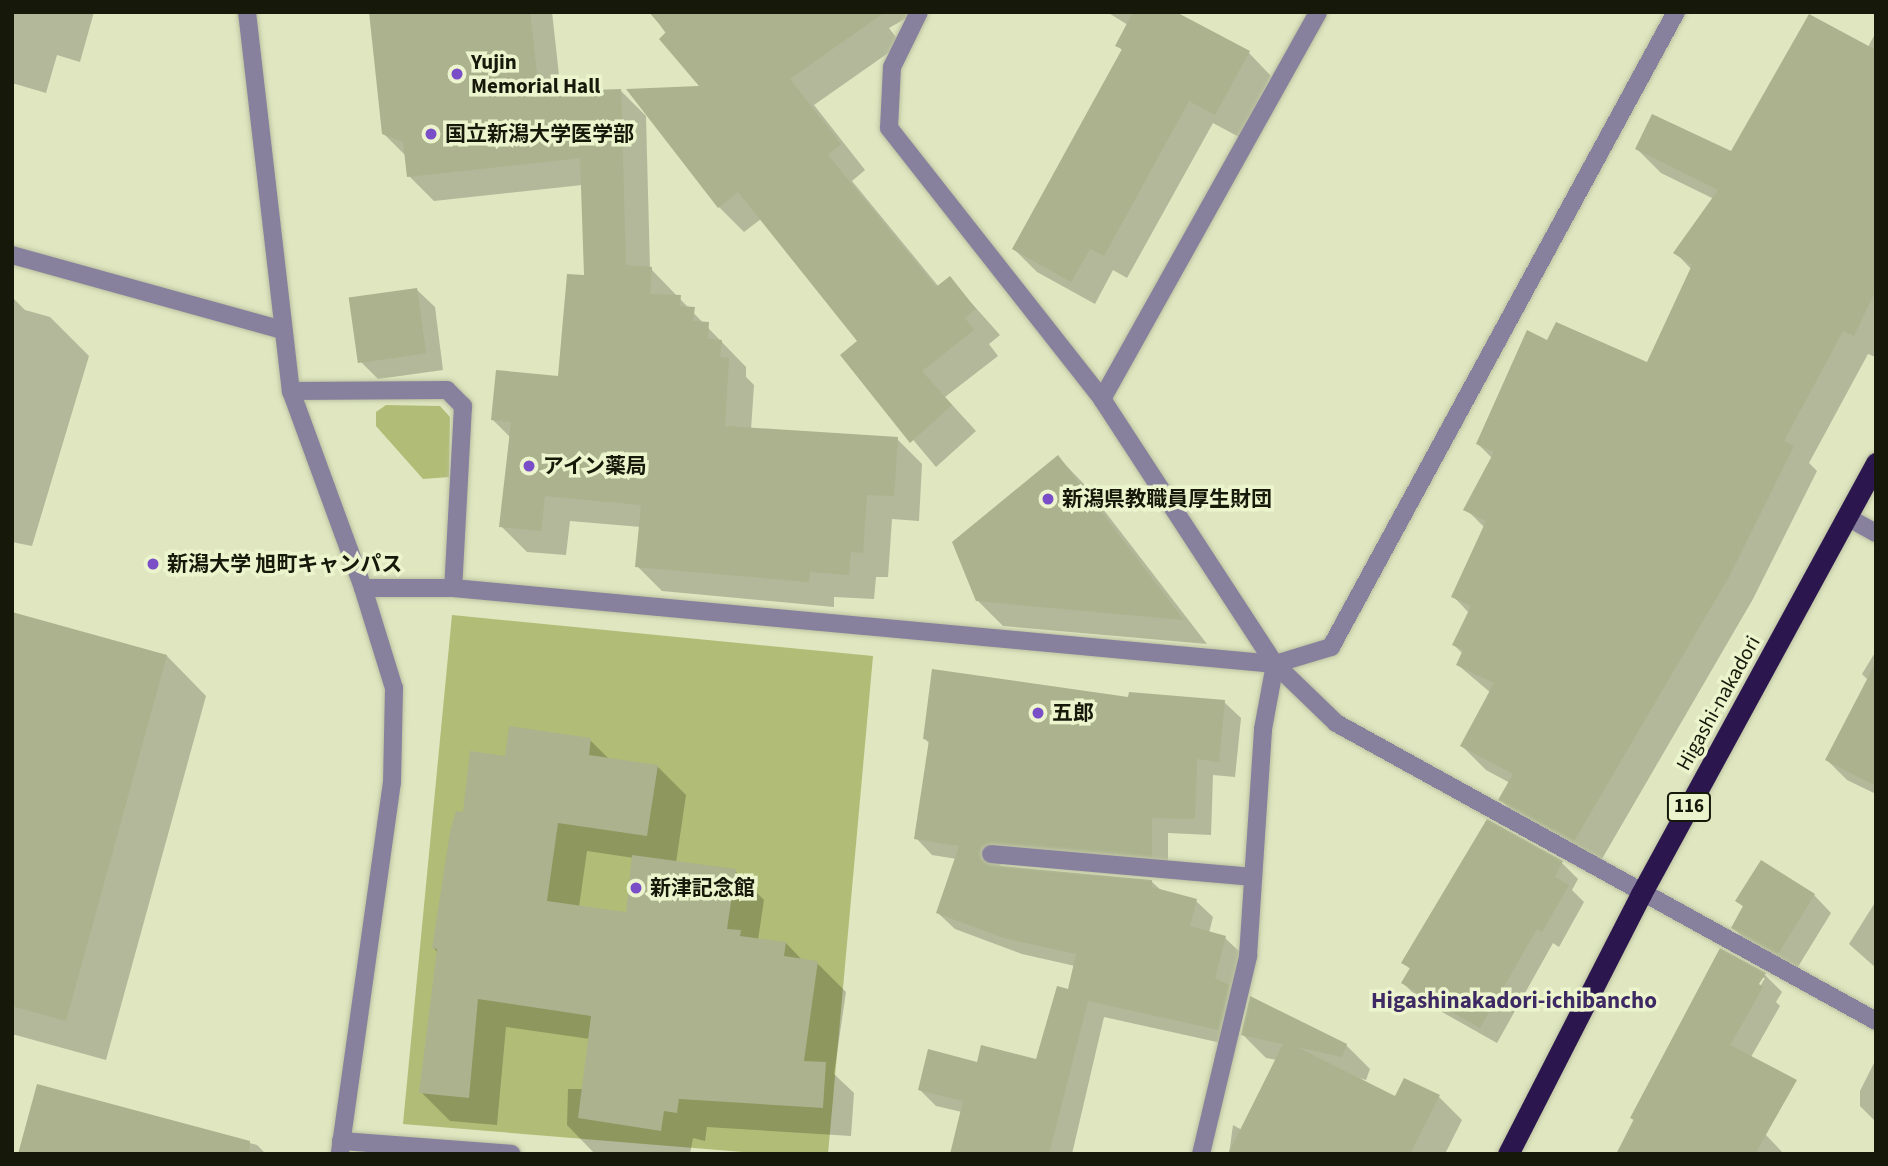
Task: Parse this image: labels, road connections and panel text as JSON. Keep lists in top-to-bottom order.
{
  "streets": {
    "highway": ["Higashi-nakadori", "116"]
  },
  "districts": ["Higashinakadori-ichibancho"],
  "places": [
    "Yujin Memorial Hall",
    "国立新潟大学医学部",
    "アイン薬局",
    "新潟県教職員厚生財団",
    "新潟大学 旭町キャンパス",
    "五郎",
    "新津記念館"
  ]
}
